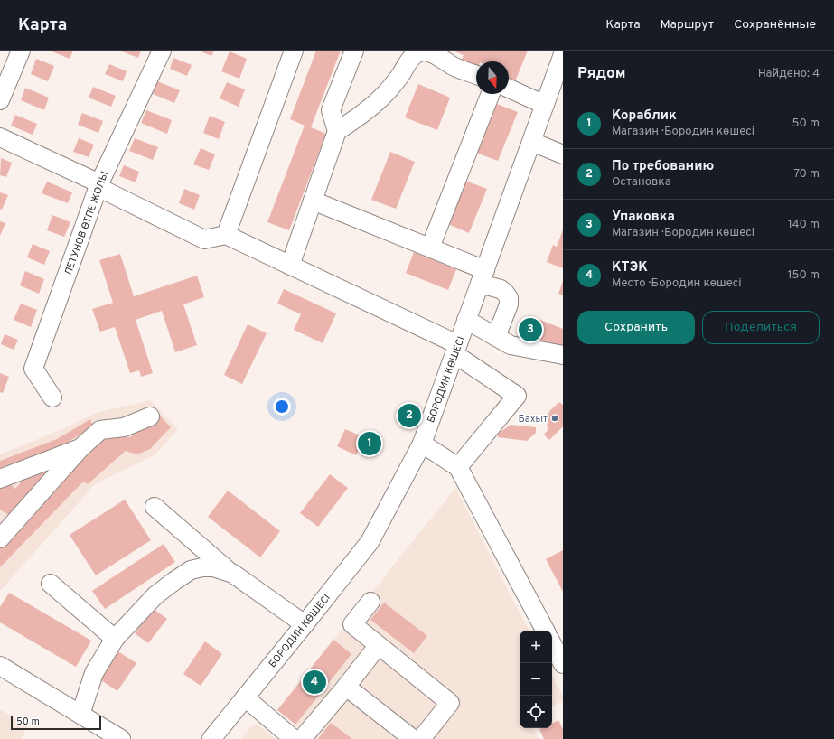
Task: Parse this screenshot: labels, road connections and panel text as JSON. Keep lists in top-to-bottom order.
{
  "streets": {
    "street": ["ЛЕТУНОВ ӨТПЕ ЖОЛЫ", "БОРОДИН КӨШЕСІ"]
  },
  "places": ["Бахыт"],
  "scale_bar": "50 m",
  "north": "bottom",
  "page": {
    "header": "Карта",
    "nav": ["Карта", "Маршрут", "Сохранённые"],
    "heading": ["Рядом", "Найдено: 4"],
    "list": [
      {
        "mark": "1",
        "name": "Кораблик",
        "note": "Магазин · Бородин көшесі",
        "value": "50 m"
      },
      {
        "mark": "2",
        "name": "По требованию",
        "note": "Остановка",
        "value": "70 m"
      },
      {
        "mark": "3",
        "name": "Упаковка",
        "note": "Магазин · Бородин көшесі",
        "value": "140 m"
      },
      {
        "mark": "4",
        "name": "КТЭК",
        "note": "Место · Бородин көшесі",
        "value": "150 m"
      }
    ],
    "buttons": ["Сохранить", "Поделиться"],
    "pins": [
      "3",
      "2",
      "1",
      "4"
    ],
    "map_buttons": ["+", "−"],
    "scale": "50 m"
  }
}
